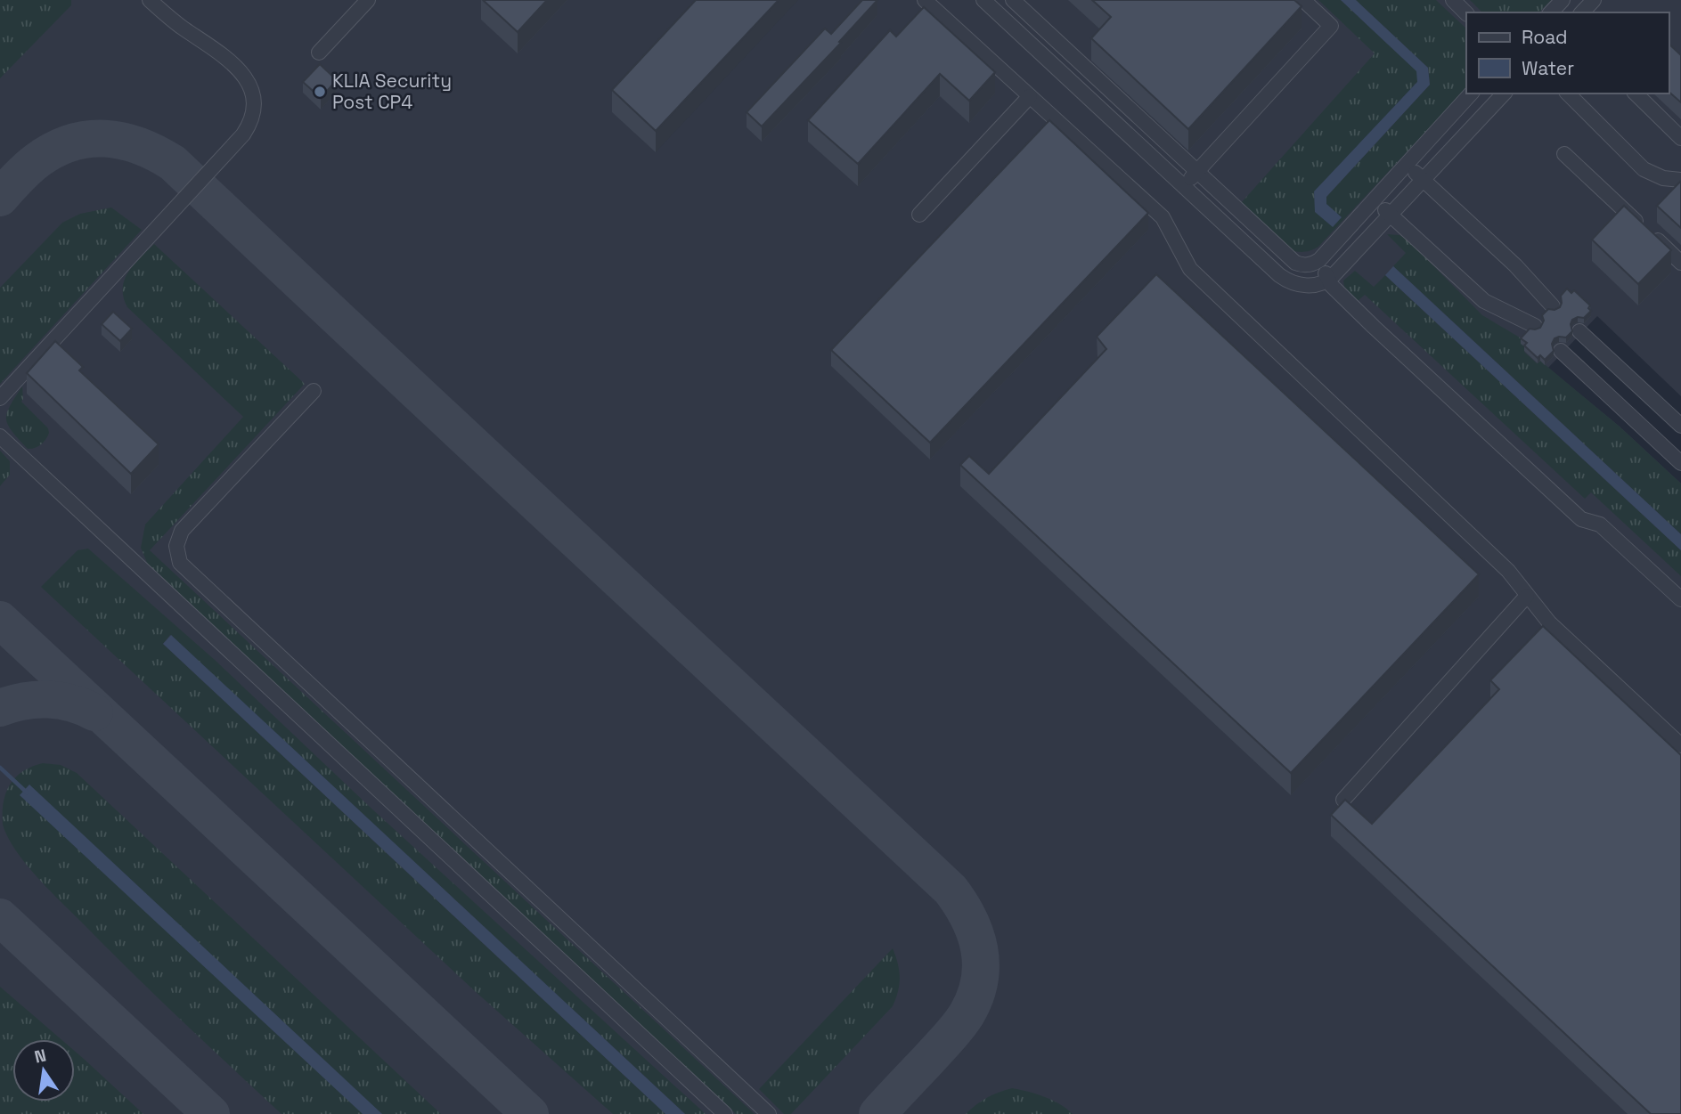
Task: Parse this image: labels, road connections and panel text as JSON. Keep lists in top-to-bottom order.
{
  "places": ["KLIA Security Post CP4"],
  "legend": ["Road", "Water"],
  "north": "top"
}
